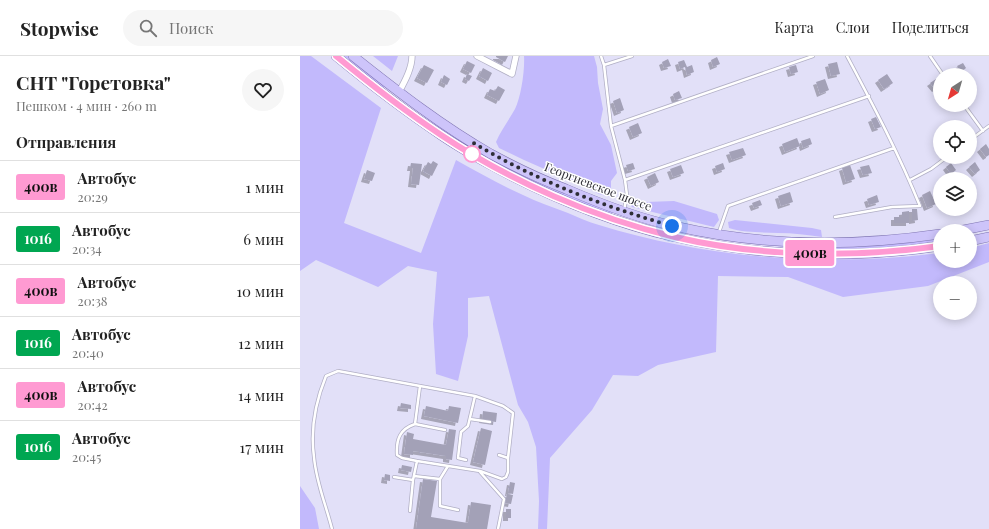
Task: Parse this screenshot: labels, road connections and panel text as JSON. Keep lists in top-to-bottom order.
{
  "streets": {
    "main road": ["Георгиевское шоссе"]
  },
  "lines": ["bus line 400в"],
  "north": "bottom left",
  "page": {
    "header": "Stopwise",
    "search": "Поиск",
    "nav": ["Карта", "Слои", "Поделиться"],
    "heading": [
      ["СНТ \"Горетовка\"", "Пешком · 4 мин · 260 m"],
      "Отправления"
    ],
    "on_map": "400в",
    "map_buttons": ["+", "−"],
    "list": [
      {
        "mark": "400в",
        "name": "Автобус",
        "note": "20:29",
        "value": "1 мин"
      },
      {
        "mark": "1016",
        "name": "Автобус",
        "note": "20:34",
        "value": "6 мин"
      },
      {
        "mark": "400в",
        "name": "Автобус",
        "note": "20:38",
        "value": "10 мин"
      },
      {
        "mark": "1016",
        "name": "Автобус",
        "note": "20:40",
        "value": "12 мин"
      },
      {
        "mark": "400в",
        "name": "Автобус",
        "note": "20:42",
        "value": "14 мин"
      },
      {
        "mark": "1016",
        "name": "Автобус",
        "note": "20:45",
        "value": "17 мин"
      }
    ]
  }
}
